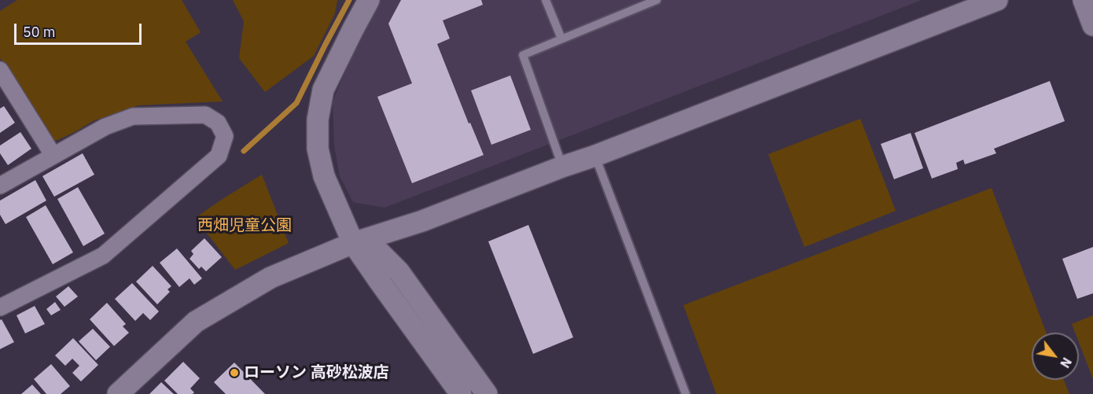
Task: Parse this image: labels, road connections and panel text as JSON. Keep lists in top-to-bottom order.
{
  "parks": ["西畑児童公園"],
  "places": ["ローソン 高砂松波店"],
  "scale_bar": "50 m",
  "north": "bottom right"
}
